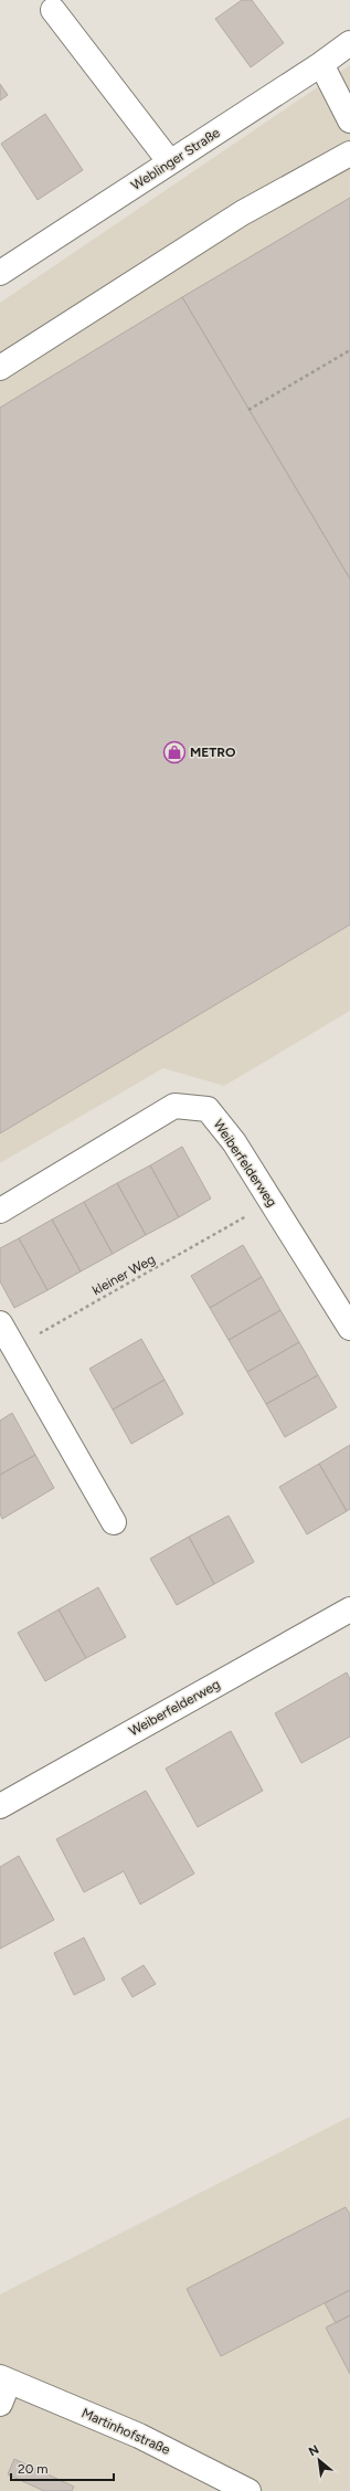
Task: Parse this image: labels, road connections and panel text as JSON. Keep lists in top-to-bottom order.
{
  "streets": {
    "street": ["Weblinger Straße", "Weiberfelderweg", "Martinhofstraße"],
    "path": ["kleiner Weg"]
  },
  "places": {
    "shop": ["METRO"]
  },
  "scale_bar": "20 m",
  "north": "top left"
}
